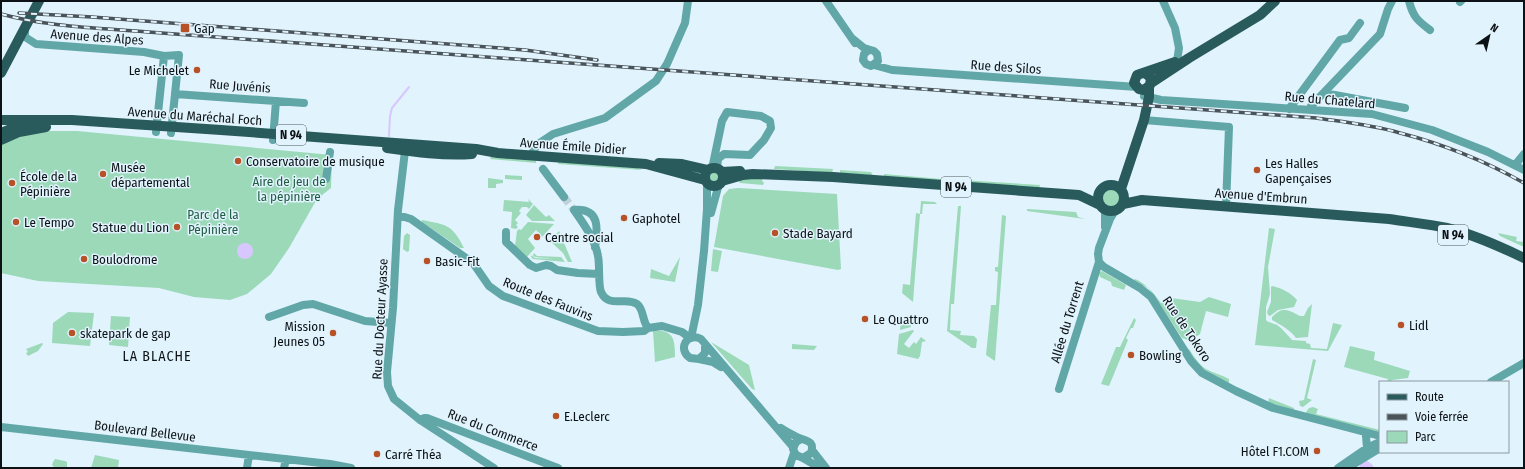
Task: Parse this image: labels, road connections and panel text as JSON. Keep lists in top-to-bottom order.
{
  "streets": {
    "main road": [
      "Avenue du Maréchal Foch",
      "N 94",
      "Avenue Émile Didier",
      "Avenue d'Embrun"
    ],
    "street": [
      "Avenue des Alpes",
      "Rue des Silos",
      "Rue Juvénis",
      "Rue du Chatelard",
      "Route des Fauvins",
      "Rue du Docteur Ayasse",
      "Allée du Torrent",
      "Rue de Tokoro",
      "Rue du Commerce",
      "Boulevard Bellevue"
    ]
  },
  "crossings": [
    ["Avenue des Alpes", "Rue Juvénis"],
    ["Rue des Silos", "Rue du Chatelard"],
    ["Avenue du Maréchal Foch", "Avenue Émile Didier"],
    ["Avenue du Maréchal Foch", "Rue du Docteur Ayasse"],
    ["Avenue Émile Didier", "Avenue d'Embrun"],
    ["Avenue Émile Didier", "Rue du Docteur Ayasse"],
    ["Route des Fauvins", "Rue du Docteur Ayasse"],
    ["Rue du Docteur Ayasse", "Rue du Commerce"],
    ["Allée du Torrent", "Rue de Tokoro"]
  ],
  "districts": ["LA BLACHE"],
  "parks": ["Aire de jeu de la pépinière", "Parc de la Pépinière"],
  "places": {
    "transit": ["Gap"],
    "other": [
      "Le Michelet",
      "Conservatoire de musique",
      "Les Halles Gapençaises",
      "Musée départemental",
      "École de la Pépinière",
      "Gaphotel",
      "Le Tempo",
      "Statue du Lion",
      "Stade Bayard",
      "Centre social",
      "Boulodrome",
      "Basic-Fit",
      "Le Quattro",
      "Lidl",
      "skatepark de gap",
      "Mission Jeunes 05",
      "Bowling",
      "E.Leclerc",
      "Hôtel F1.COM",
      "Carré Théa"
    ]
  },
  "legend": ["Route", "Voie ferrée", "Parc"],
  "north": "top right"
}
